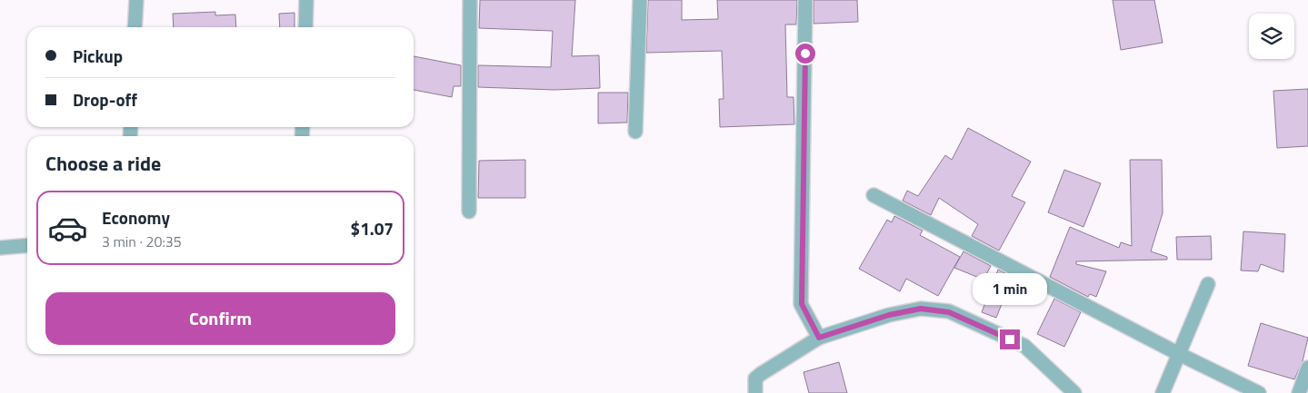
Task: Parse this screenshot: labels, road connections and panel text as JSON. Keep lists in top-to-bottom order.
{
  "page": {
    "banner": ["Pickup", "Drop-off"],
    "heading": "Choose a ride",
    "list": [
      {
        "name": "Economy",
        "note": "3 min · 20:35",
        "value": "$1.07"
      }
    ],
    "bubble": "1 min",
    "buttons": "Confirm"
  }
}
